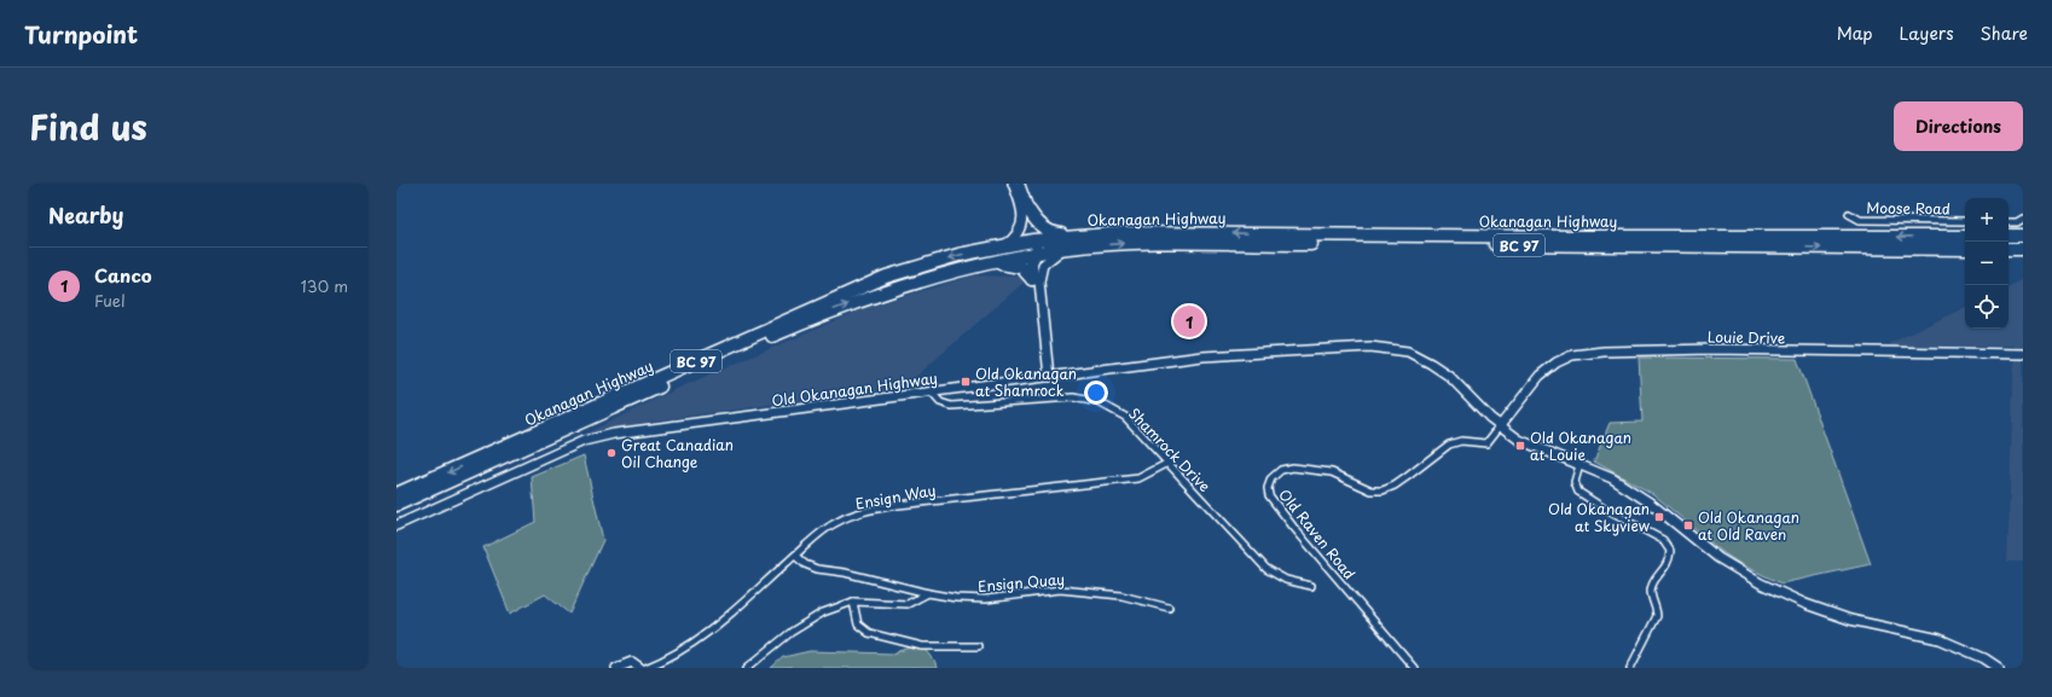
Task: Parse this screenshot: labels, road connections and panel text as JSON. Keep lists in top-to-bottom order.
{
  "streets": {
    "highway": ["Okanagan Highway", "BC 97"],
    "street": [
      "Moose Road",
      "Louie Drive",
      "Old Okanagan Highway",
      "Shamrock Drive",
      "Ensign Way",
      "Old Raven Road",
      "Ensign Quay"
    ]
  },
  "crossings": [
    ["Louie Drive", "Old Okanagan Highway"],
    ["Louie Drive", "Old Raven Road"],
    ["Old Okanagan Highway", "Shamrock Drive"],
    ["Old Okanagan Highway", "Old Raven Road"],
    ["Shamrock Drive", "Ensign Way"],
    ["Ensign Way", "Ensign Quay"]
  ],
  "places": {
    "transit": [
      "Old Okanagan at Shamrock",
      "Old Okanagan at Louie",
      "Old Okanagan at Skyview",
      "Old Okanagan at Old Raven"
    ],
    "other": ["Great Canadian Oil Change"]
  },
  "page": {
    "header": "Turnpoint",
    "nav": ["Map", "Layers", "Share"],
    "title": "Find us",
    "buttons": "Directions",
    "heading": "Nearby",
    "map_buttons": ["+", "−"],
    "list": [
      {
        "mark": "1",
        "name": "Canco",
        "note": "Fuel",
        "value": "130 m"
      }
    ],
    "pins": "1"
  }
}
